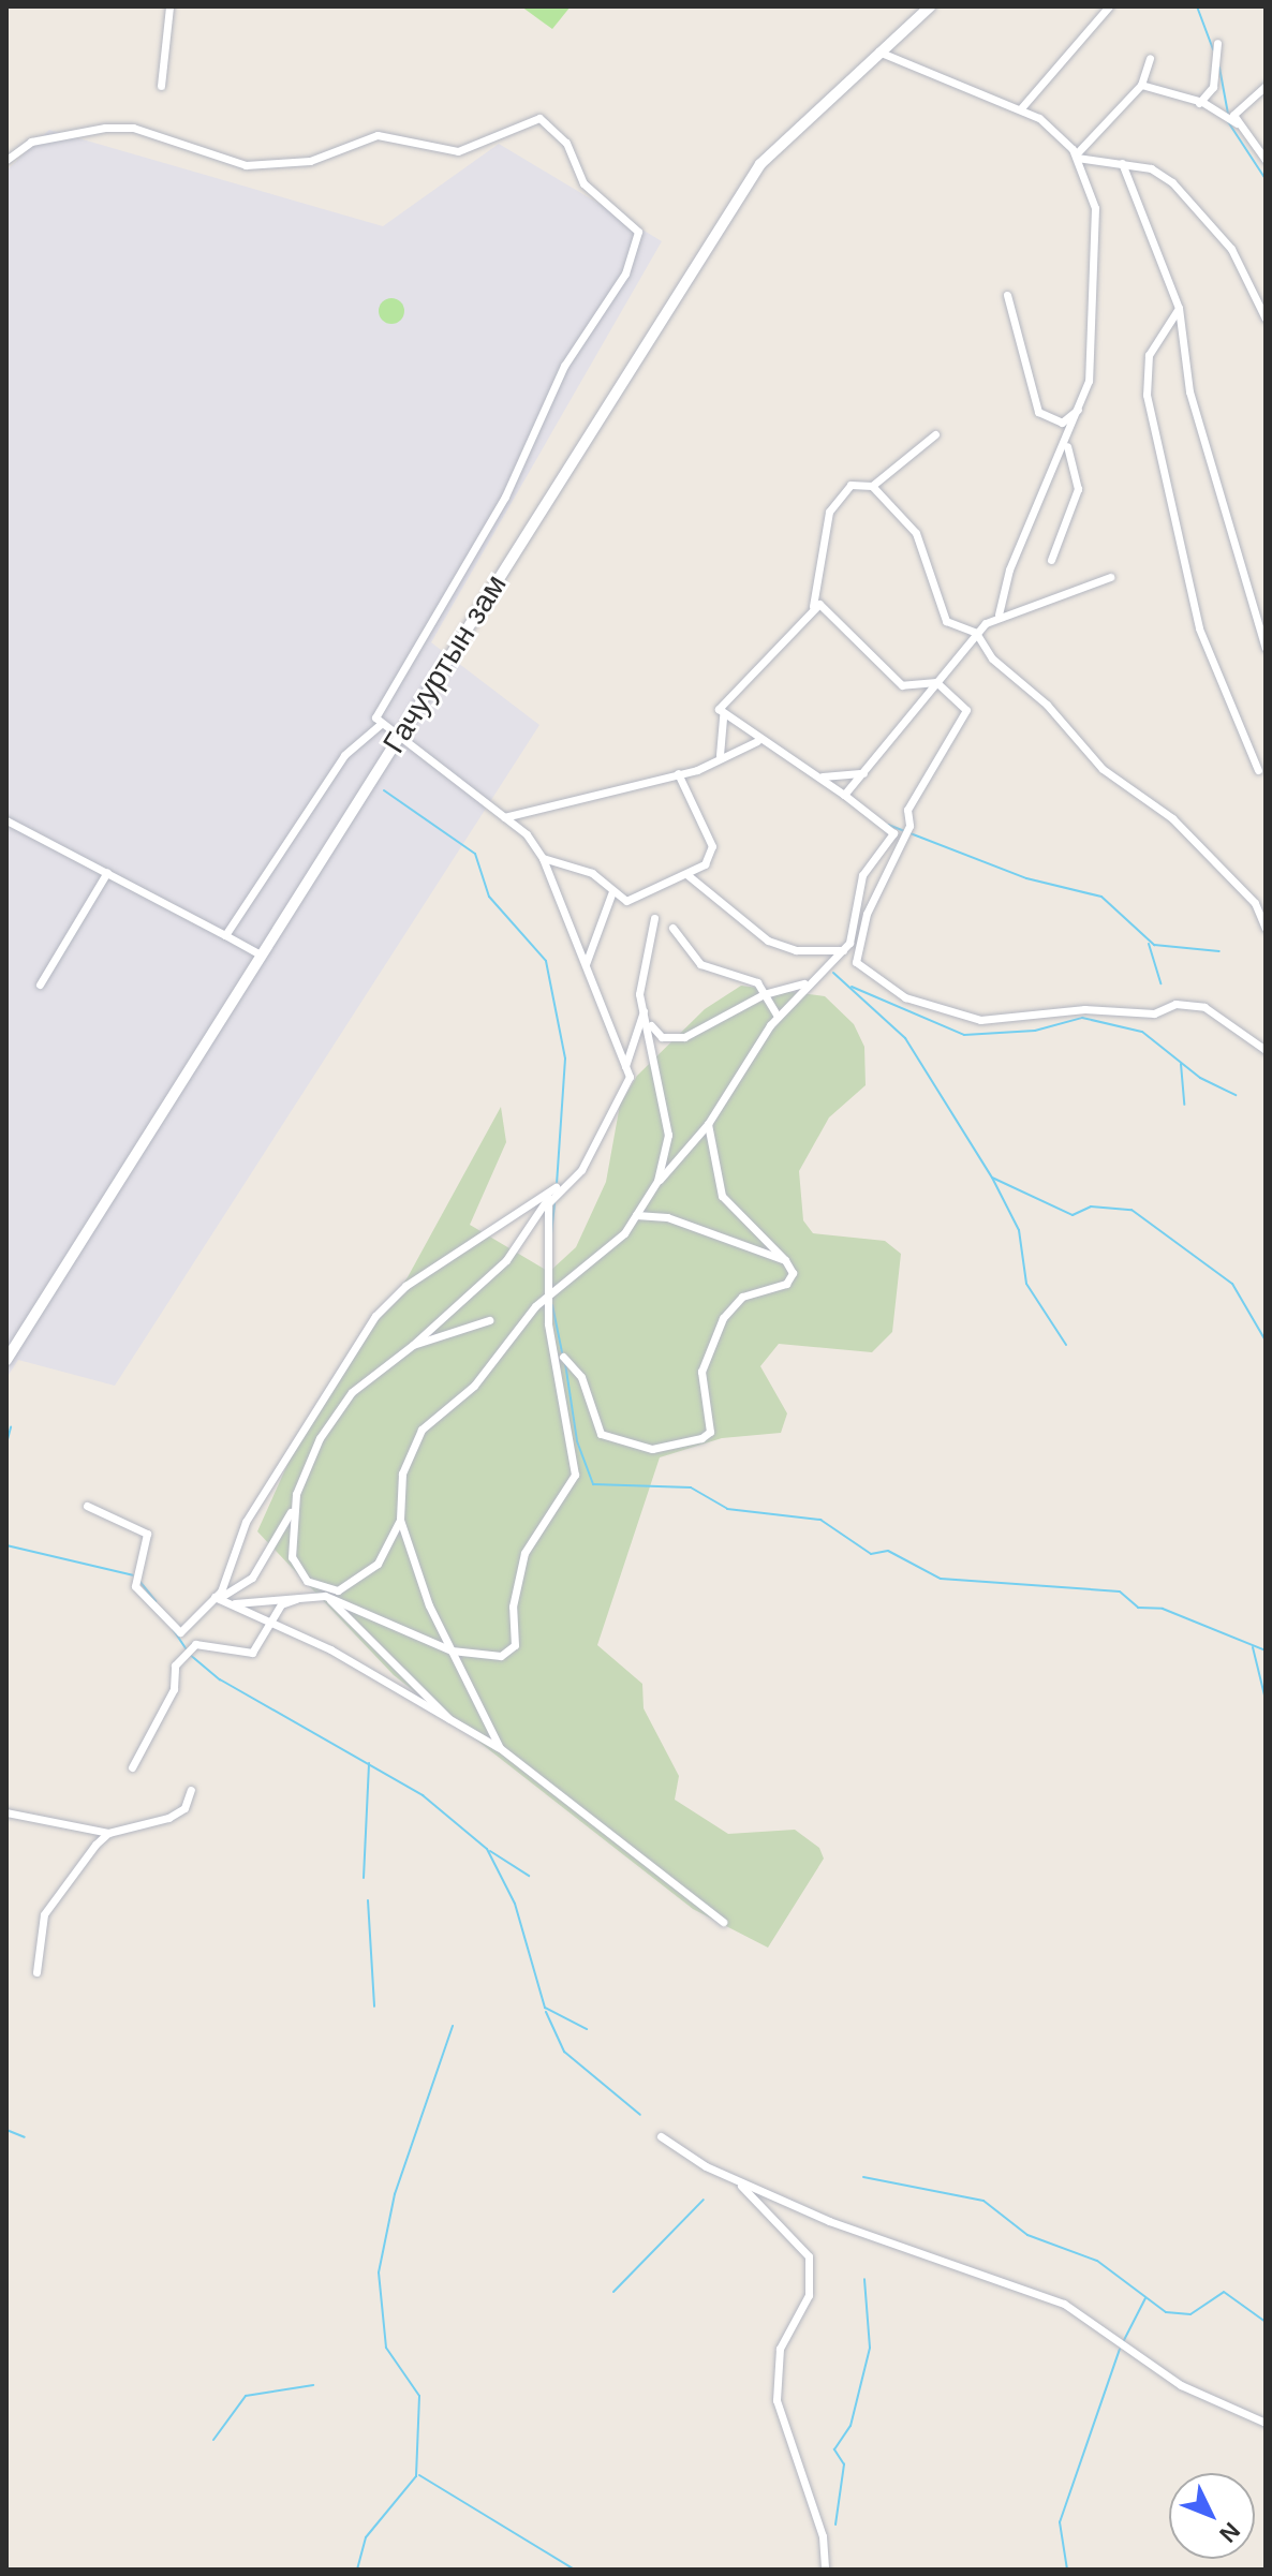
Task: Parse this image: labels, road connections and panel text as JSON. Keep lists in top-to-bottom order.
{
  "streets": {
    "main road": ["Гачууртын зам"]
  },
  "north": "bottom right"
}
